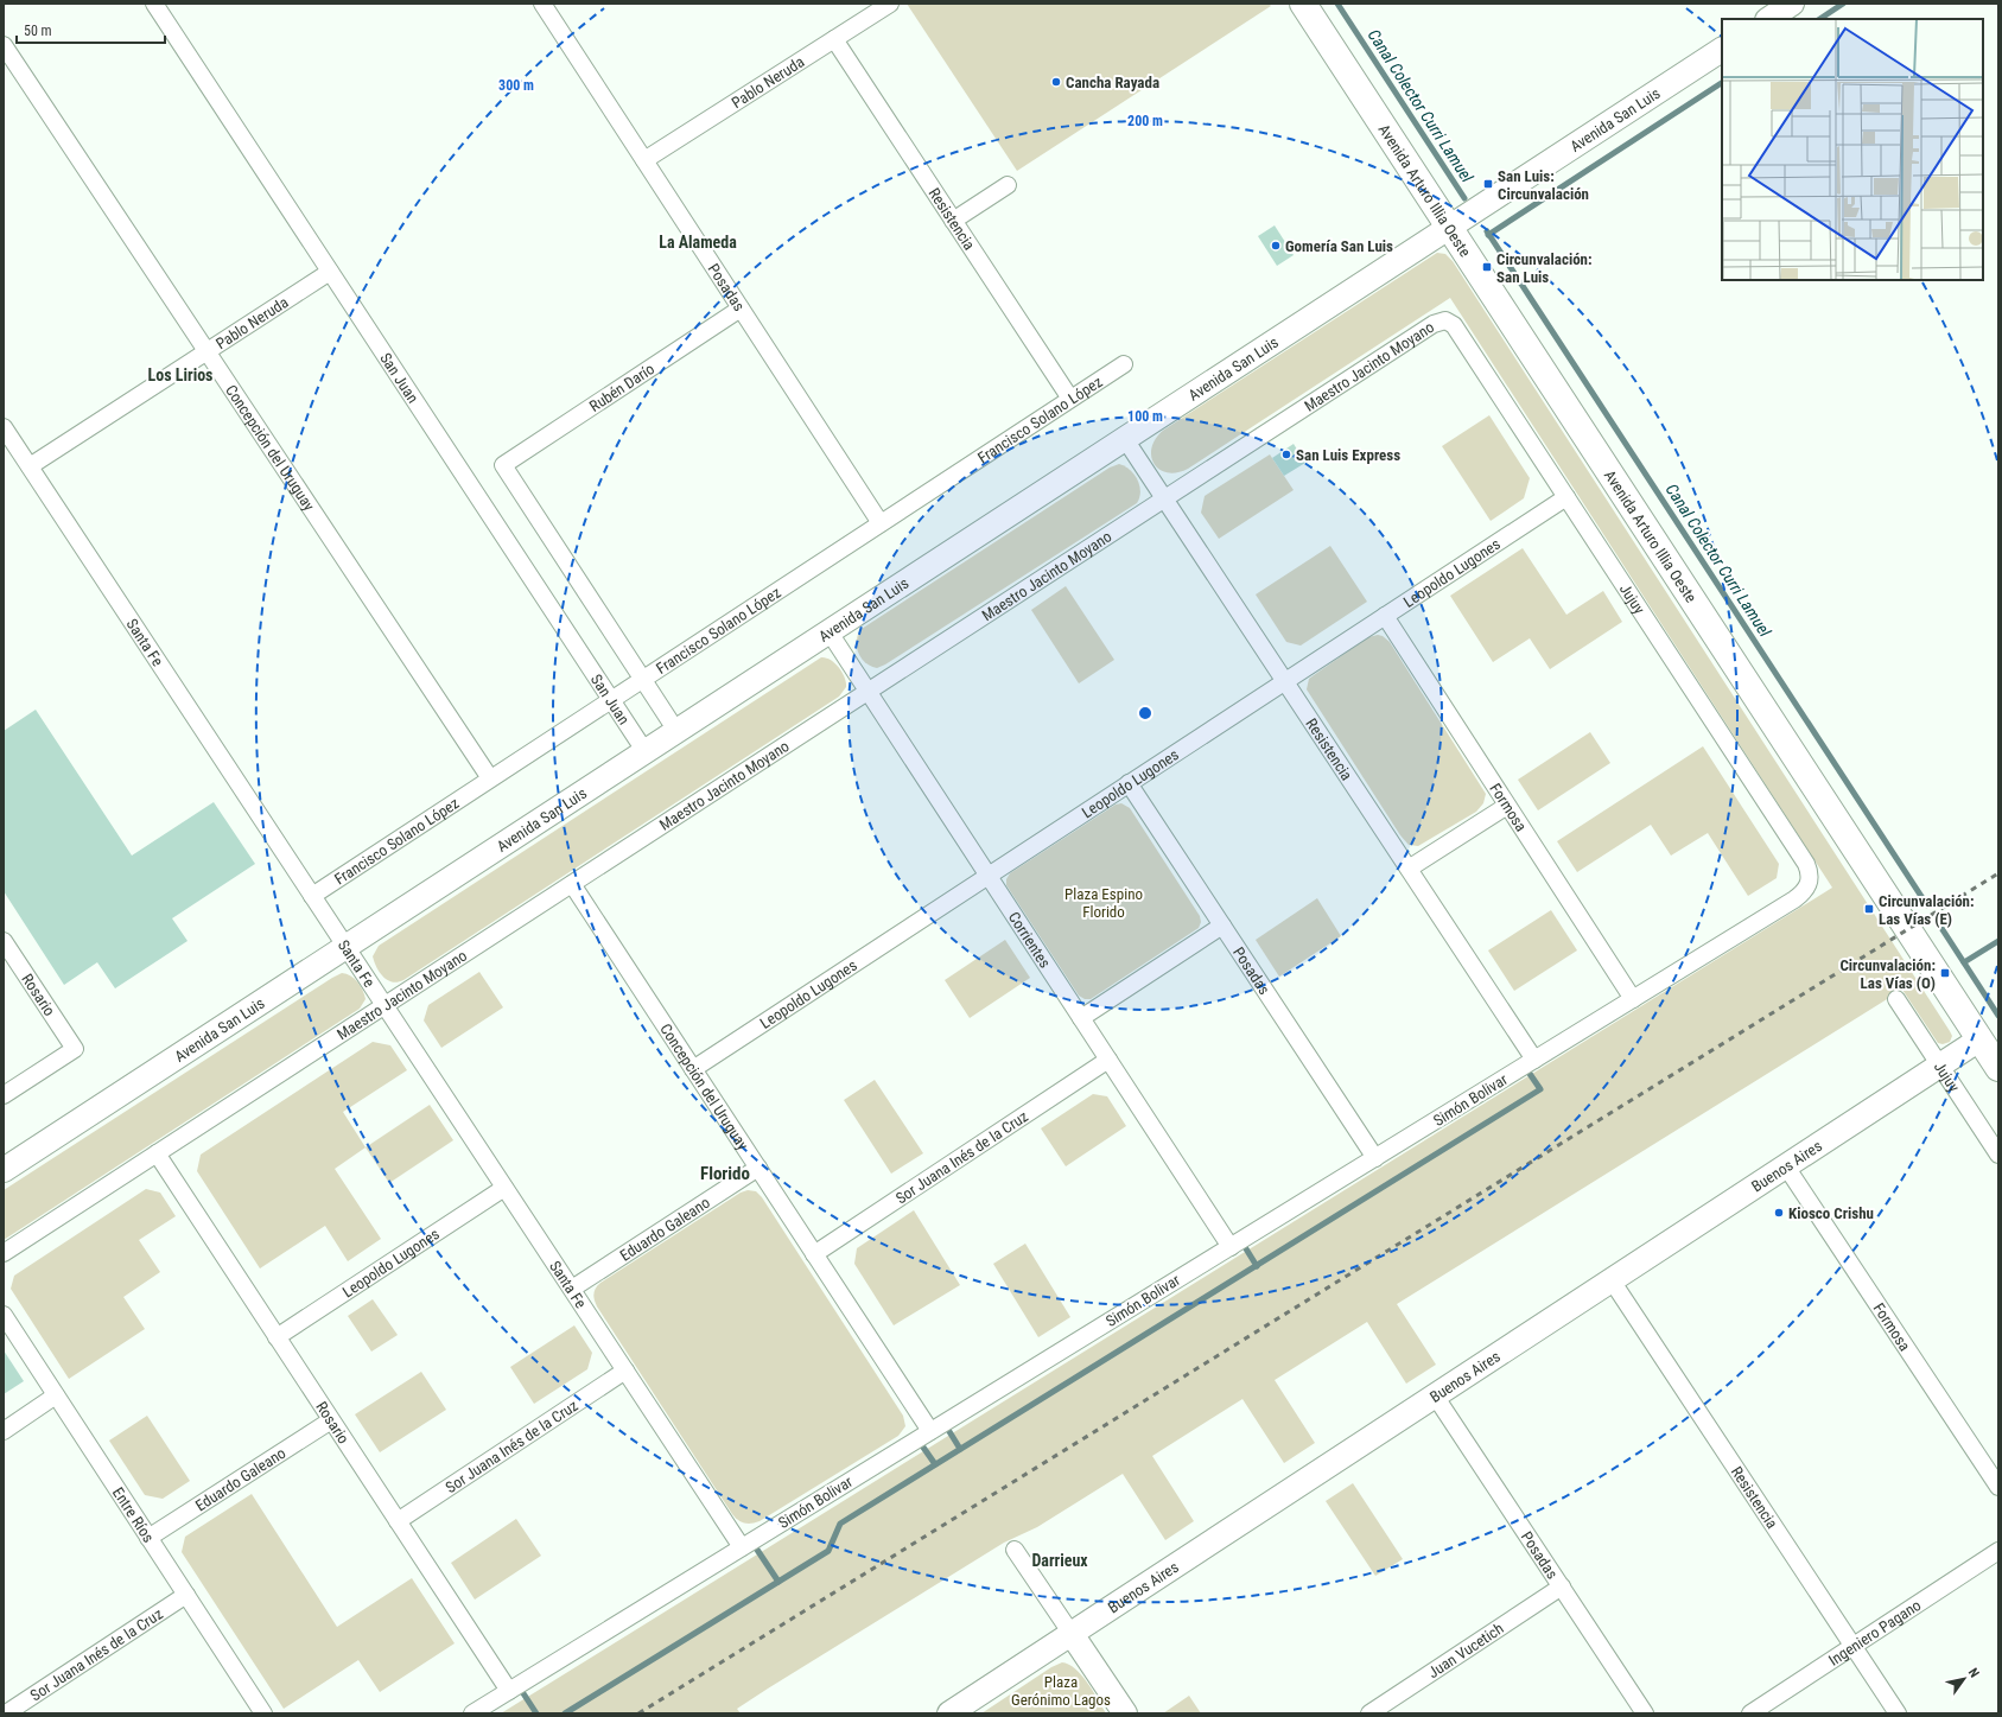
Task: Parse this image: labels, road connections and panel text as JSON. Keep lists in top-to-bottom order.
{
  "streets": {
    "main road": ["Avenida San Luis", "Avenida Arturo Illia Oeste", "Buenos Aires"],
    "street": [
      "Pablo Neruda",
      "Resistencia",
      "Posadas",
      "Maestro Jacinto Moyano",
      "San Juan",
      "Rubén Darío",
      "Francisco Solano López",
      "Concepción del Uruguay",
      "Leopoldo Lugones",
      "Jujuy",
      "Santa Fe",
      "Formosa",
      "Corrientes",
      "Rosario",
      "Simón Bolivar",
      "Sor Juana Inés de la Cruz",
      "Eduardo Galeano",
      "Entre Ríos",
      "Ingeniero Pagano",
      "Juan Vucetich"
    ]
  },
  "crossings": [
    ["Pablo Neruda", "Resistencia"],
    ["Pablo Neruda", "Posadas"],
    ["Pablo Neruda", "San Juan"],
    ["Pablo Neruda", "Concepción del Uruguay"],
    ["Pablo Neruda", "Santa Fe"],
    ["Avenida San Luis", "Avenida Arturo Illia Oeste"],
    ["Avenida San Luis", "Resistencia"],
    ["Avenida San Luis", "San Juan"],
    ["Avenida San Luis", "Santa Fe"],
    ["Avenida San Luis", "Corrientes"],
    ["Avenida Arturo Illia Oeste", "Buenos Aires"],
    ["Resistencia", "Maestro Jacinto Moyano"],
    ["Resistencia", "Francisco Solano López"],
    ["Resistencia", "Leopoldo Lugones"],
    ["Resistencia", "Simón Bolivar"],
    ["Resistencia", "Buenos Aires"],
    ["Resistencia", "Ingeniero Pagano"],
    ["Posadas", "Rubén Darío"],
    ["Posadas", "Francisco Solano López"],
    ["Posadas", "Leopoldo Lugones"],
    ["Posadas", "Simón Bolivar"],
    ["Posadas", "Buenos Aires"],
    ["Posadas", "Juan Vucetich"],
    ["Maestro Jacinto Moyano", "Concepción del Uruguay"],
    ["Maestro Jacinto Moyano", "Jujuy"],
    ["Maestro Jacinto Moyano", "Santa Fe"],
    ["Maestro Jacinto Moyano", "Corrientes"],
    ["Maestro Jacinto Moyano", "Rosario"],
    ["San Juan", "Francisco Solano López"],
    ["Rubén Darío", "Francisco Solano López"],
    ["Francisco Solano López", "Concepción del Uruguay"],
    ["Francisco Solano López", "Santa Fe"],
    ["Concepción del Uruguay", "Leopoldo Lugones"],
    ["Concepción del Uruguay", "Simón Bolivar"],
    ["Concepción del Uruguay", "Sor Juana Inés de la Cruz"],
    ["Concepción del Uruguay", "Eduardo Galeano"],
    ["Leopoldo Lugones", "Jujuy"],
    ["Leopoldo Lugones", "Santa Fe"],
    ["Leopoldo Lugones", "Formosa"],
    ["Leopoldo Lugones", "Corrientes"],
    ["Leopoldo Lugones", "Rosario"],
    ["Jujuy", "Simón Bolivar"],
    ["Jujuy", "Buenos Aires"],
    ["Santa Fe", "Simón Bolivar"],
    ["Santa Fe", "Sor Juana Inés de la Cruz"],
    ["Santa Fe", "Eduardo Galeano"],
    ["Formosa", "Simón Bolivar"],
    ["Formosa", "Buenos Aires"],
    ["Corrientes", "Simón Bolivar"],
    ["Corrientes", "Sor Juana Inés de la Cruz"],
    ["Rosario", "Simón Bolivar"],
    ["Rosario", "Sor Juana Inés de la Cruz"],
    ["Rosario", "Eduardo Galeano"],
    ["Sor Juana Inés de la Cruz", "Entre Ríos"],
    ["Eduardo Galeano", "Entre Ríos"]
  ],
  "districts": [
    "La Alameda",
    "Los Lirios",
    "Florido",
    "Darrieux"
  ],
  "water": ["Canal Colector Curri Lamuel"],
  "parks": ["Plaza Espino Florido", "Plaza Gerónimo Lagos"],
  "places": {
    "other": [
      "Cancha Rayada",
      "Gomería San Luis",
      "San Luis Express",
      "Kiosco Crishu"
    ],
    "transit": [
      "San Luis: Circunvalación",
      "Circunvalación: San Luis",
      "Circunvalación: Las Vías (E)",
      "Circunvalación: Las Vías (O)"
    ]
  },
  "scale_bar": "50 m",
  "north": "top right",
  "rings": ["300 m", "200 m", "100 m"]
}
